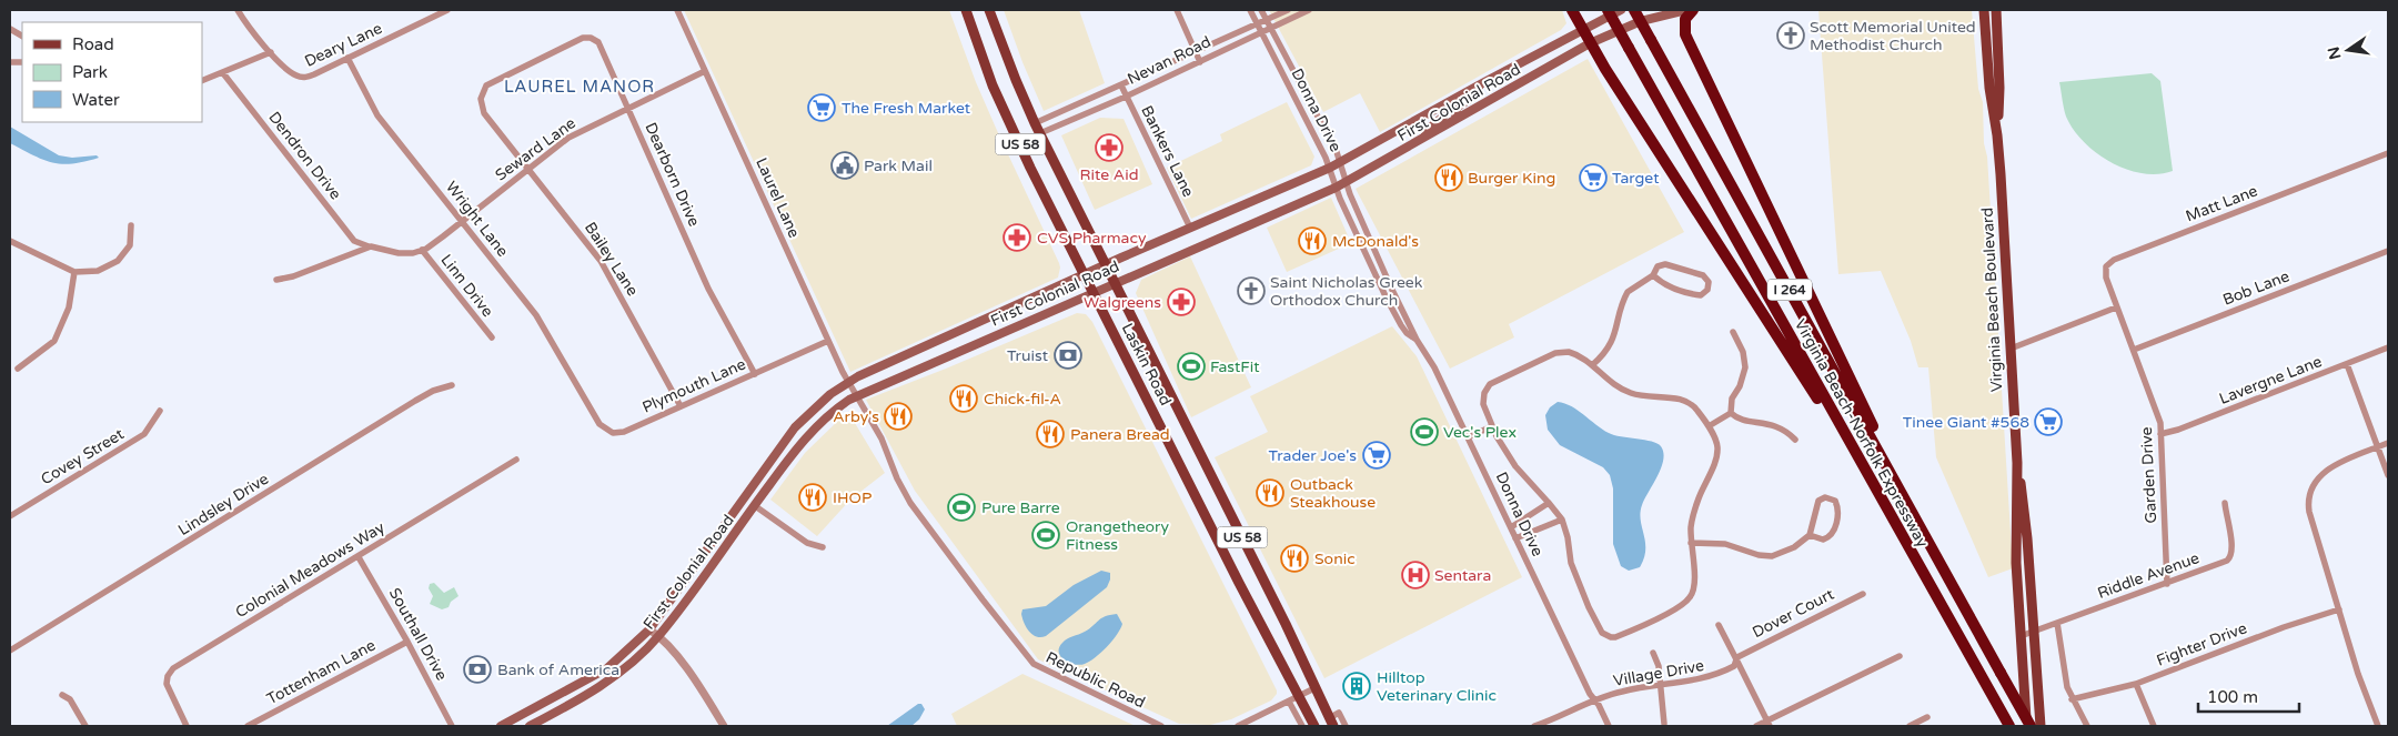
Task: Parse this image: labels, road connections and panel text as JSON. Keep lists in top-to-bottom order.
{
  "streets": {
    "highway": ["I 264", "Virginia Beach-Norfolk Expressway"],
    "main road": [
      "First Colonial Road",
      "US 58",
      "Virginia Beach Boulevard",
      "Laskin Road"
    ],
    "street": [
      "Deary Lane",
      "Nevan Road",
      "Donna Drive",
      "Seward Lane",
      "Bankers Lane",
      "Dendron Drive",
      "Dearborn Drive",
      "Laurel Lane",
      "Matt Lane",
      "Wright Lane",
      "Bailey Lane",
      "Linn Drive",
      "Bob Lane",
      "Lavergne Lane",
      "Plymouth Lane",
      "Covey Street",
      "Garden Drive",
      "Lindsley Drive",
      "Colonial Meadows Way",
      "Riddle Avenue",
      "Dover Court",
      "Southall Drive",
      "Fighter Drive",
      "Tottenham Lane",
      "Village Drive",
      "Republic Road"
    ]
  },
  "crossings": [
    ["Deary Lane", "Wright Lane"],
    ["Nevan Road", "Donna Drive"],
    ["Nevan Road", "Bankers Lane"],
    ["Nevan Road", "Laskin Road"],
    ["First Colonial Road", "Donna Drive"],
    ["First Colonial Road", "Bankers Lane"],
    ["First Colonial Road", "Laurel Lane"],
    ["First Colonial Road", "Laskin Road"],
    ["Donna Drive", "Village Drive"],
    ["Seward Lane", "Dendron Drive"],
    ["Seward Lane", "Dearborn Drive"],
    ["Seward Lane", "Laurel Lane"],
    ["Seward Lane", "Wright Lane"],
    ["Seward Lane", "Bailey Lane"],
    ["Seward Lane", "Linn Drive"],
    ["Dendron Drive", "Linn Drive"],
    ["Dearborn Drive", "Bailey Lane"],
    ["Dearborn Drive", "Plymouth Lane"],
    ["Laurel Lane", "Plymouth Lane"],
    ["Laurel Lane", "Republic Road"],
    ["Matt Lane", "Garden Drive"],
    ["Wright Lane", "Plymouth Lane"],
    ["Bailey Lane", "Plymouth Lane"],
    ["Bob Lane", "Garden Drive"],
    ["Virginia Beach Boulevard", "Virginia Beach-Norfolk Expressway"],
    ["Virginia Beach Boulevard", "Riddle Avenue"],
    ["Lavergne Lane", "Garden Drive"],
    ["Garden Drive", "Riddle Avenue"],
    ["Colonial Meadows Way", "Southall Drive"],
    ["Dover Court", "Village Drive"],
    ["Southall Drive", "Tottenham Lane"]
  ],
  "districts": ["LAUREL MANOR"],
  "places": {
    "church": ["Scott Memorial United Methodist Church", "Saint Nicholas Greek Orthodox Church"],
    "supermarket": [
      "The Fresh Market",
      "Target",
      "Tinee Giant #568",
      "Trader Joe's"
    ],
    "pharmacy": ["Rite Aid", "CVS Pharmacy", "Walgreens"],
    "public building": ["Park Mail"],
    "restaurant": [
      "Burger King",
      "McDonald's",
      "Chick-fil-A",
      "Arby's",
      "Panera Bread",
      "Outback Steakhouse",
      "IHOP",
      "Sonic"
    ],
    "bank": ["Truist", "Bank of America"],
    "sports": [
      "FastFit",
      "Vec's Plex",
      "Pure Barre",
      "Orangetheory Fitness"
    ],
    "hospital": ["Sentara"],
    "building": ["Hilltop Veterinary Clinic"]
  },
  "legend": ["Road", "Park", "Water"],
  "scale_bar": "100 m",
  "north": "left"
}
